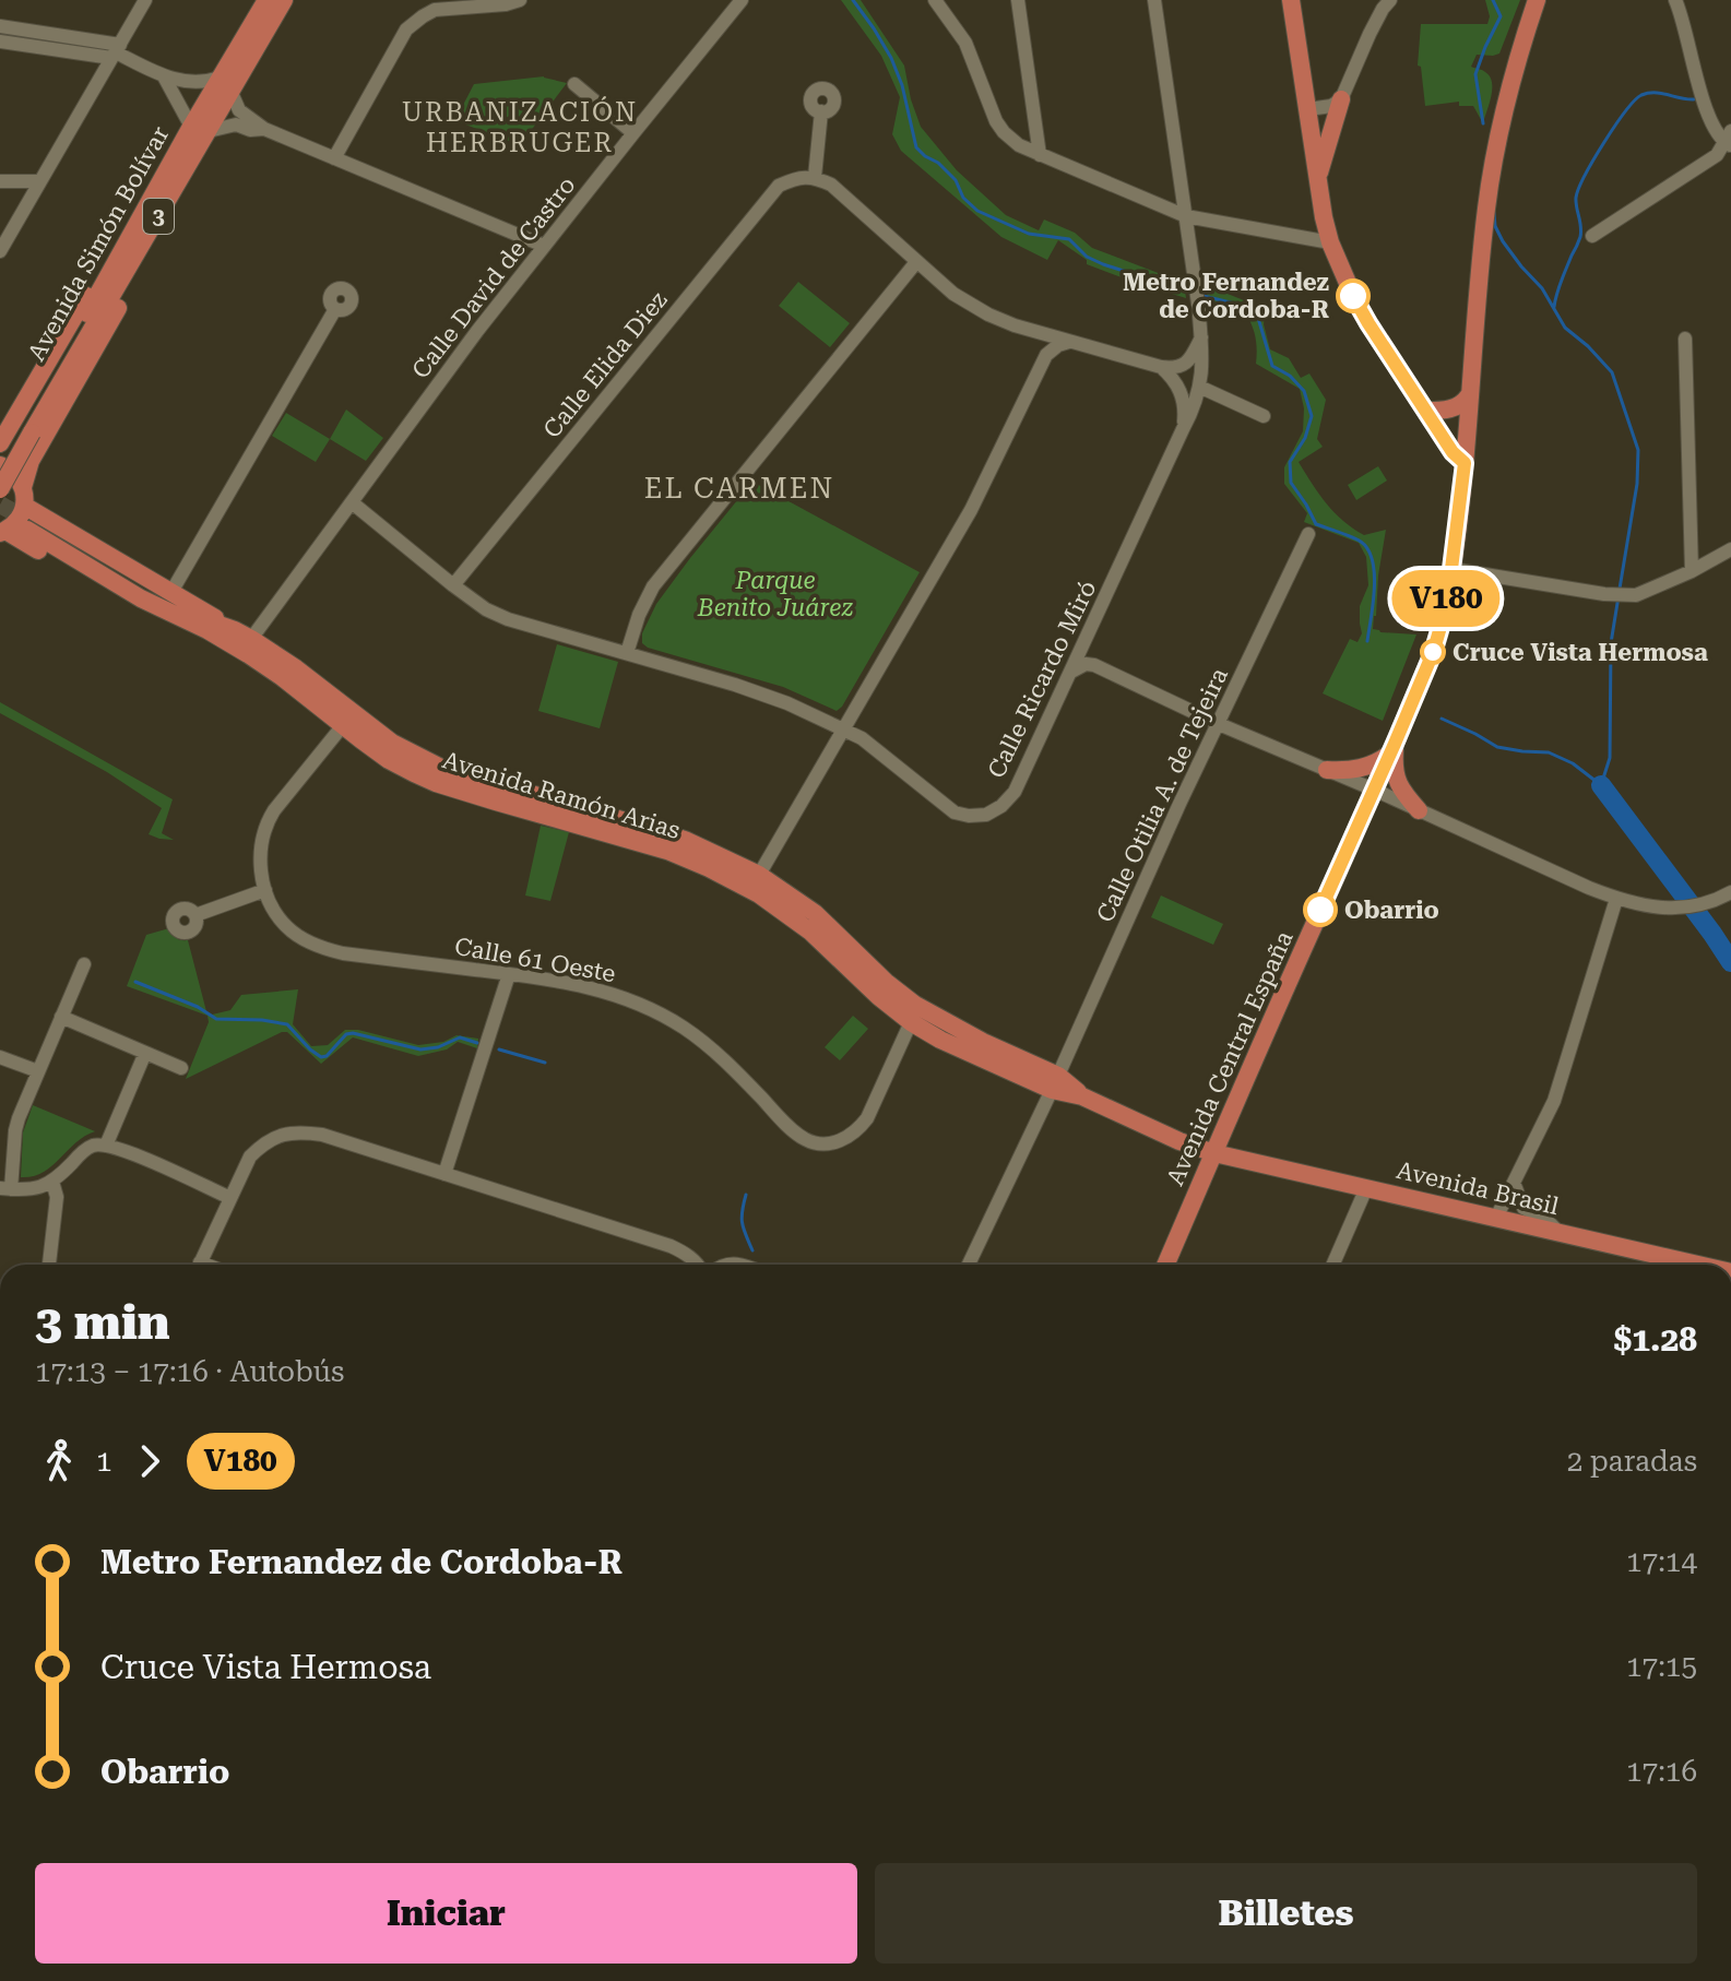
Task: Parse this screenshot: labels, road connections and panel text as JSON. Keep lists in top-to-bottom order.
{
  "streets": {
    "main road": [
      "3",
      "Avenida Simón Bolívar",
      "Avenida Ramón Arias",
      "Avenida Central España",
      "Avenida Brasil"
    ],
    "street": [
      "Calle David de Castro",
      "Calle Elida Diez",
      "Calle Ricardo Miró",
      "Calle Otilia A. de Tejeira",
      "Calle 61 Oeste"
    ]
  },
  "crossings": [
    ["Calle David de Castro", "Calle Ricardo Miró"],
    ["Calle David de Castro", "Avenida Ramón Arias"],
    ["Calle Elida Diez", "Calle Ricardo Miró"],
    ["Avenida Ramón Arias", "Calle Otilia A. de Tejeira"],
    ["Avenida Ramón Arias", "Calle 61 Oeste"],
    ["Avenida Ramón Arias", "Avenida Central España"],
    ["Avenida Ramón Arias", "Avenida Brasil"],
    ["Avenida Central España", "Avenida Brasil"]
  ],
  "districts": ["URBANIZACIÓN HERBRUGER", "EL CARMEN"],
  "parks": ["Parque Benito Juárez"],
  "places": ["Metro Fernandez de Cordoba-R", "Cruce Vista Hermosa", "Obarrio"],
  "lines": ["bus line V180"],
  "page": {
    "on_map": "V180",
    "heading": ["3 min", "17:13 – 17:16 · Autobús", "$1.28"],
    "legs": ["1", "V180", "2 paradas"],
    "list": [
      {
        "name": "Metro Fernandez de Cordoba-R",
        "value": "17:14"
      },
      {
        "name": "Cruce Vista Hermosa",
        "value": "17:15"
      },
      {
        "name": "Obarrio",
        "value": "17:16"
      }
    ],
    "buttons": ["Iniciar", "Billetes"]
  }
}
